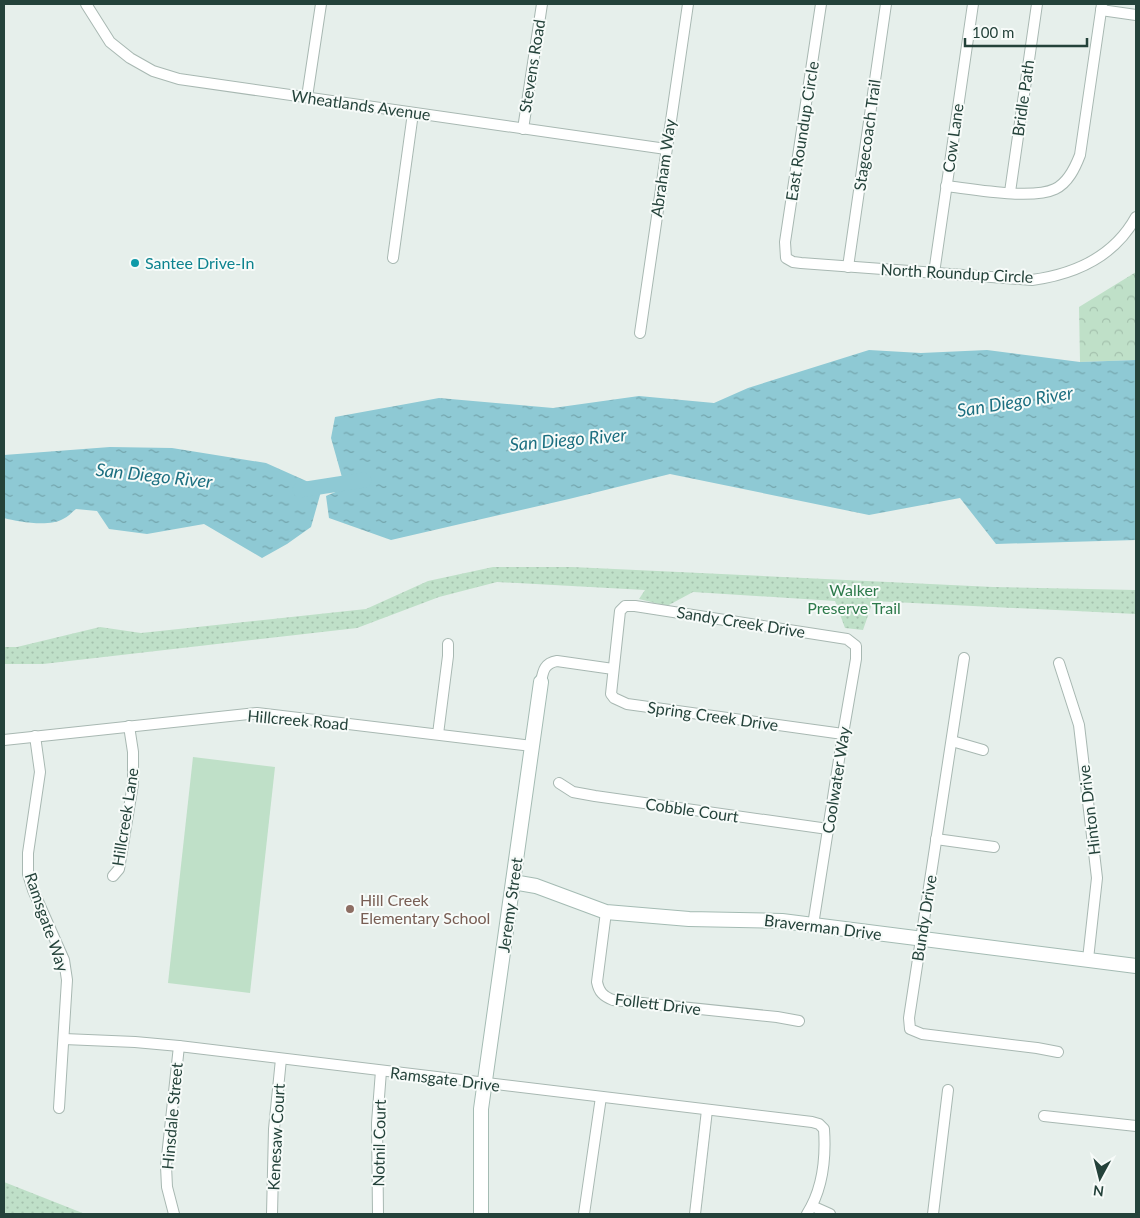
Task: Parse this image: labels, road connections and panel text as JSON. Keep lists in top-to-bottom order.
{
  "streets": {
    "street": [
      "Stevens Road",
      "Bridle Path",
      "Wheatlands Avenue",
      "East Roundup Circle",
      "Stagecoach Trail",
      "Cow Lane",
      "Abraham Way",
      "North Roundup Circle",
      "Sandy Creek Drive",
      "Spring Creek Drive",
      "Hillcreek Road",
      "Coolwater Way",
      "Cobble Court",
      "Hinton Drive",
      "Hillcreek Lane",
      "Jeremy Street",
      "Bundy Drive",
      "Ramsgate Way",
      "Braverman Drive",
      "Follett Drive",
      "Ramsgate Drive",
      "Hinsdale Street",
      "Kenesaw Court",
      "Notnil Court"
    ]
  },
  "crossings": [
    ["Stevens Road", "Wheatlands Avenue"],
    ["Wheatlands Avenue", "Abraham Way"],
    ["East Roundup Circle", "North Roundup Circle"],
    ["Stagecoach Trail", "North Roundup Circle"],
    ["Cow Lane", "North Roundup Circle"],
    ["Sandy Creek Drive", "Spring Creek Drive"],
    ["Sandy Creek Drive", "Coolwater Way"],
    ["Sandy Creek Drive", "Jeremy Street"],
    ["Spring Creek Drive", "Coolwater Way"],
    ["Spring Creek Drive", "Jeremy Street"],
    ["Hillcreek Road", "Hillcreek Lane"],
    ["Hillcreek Road", "Jeremy Street"],
    ["Hillcreek Road", "Ramsgate Way"],
    ["Coolwater Way", "Cobble Court"],
    ["Coolwater Way", "Braverman Drive"],
    ["Hinton Drive", "Braverman Drive"],
    ["Jeremy Street", "Braverman Drive"],
    ["Jeremy Street", "Ramsgate Drive"],
    ["Bundy Drive", "Braverman Drive"],
    ["Ramsgate Way", "Ramsgate Drive"],
    ["Braverman Drive", "Follett Drive"],
    ["Ramsgate Drive", "Hinsdale Street"],
    ["Ramsgate Drive", "Kenesaw Court"],
    ["Ramsgate Drive", "Notnil Court"]
  ],
  "water": ["San Diego River"],
  "parks": ["Walker Preserve Trail"],
  "places": ["Santee Drive-In", "Hill Creek Elementary School"],
  "scale_bar": "100 m",
  "north": "bottom"
}
